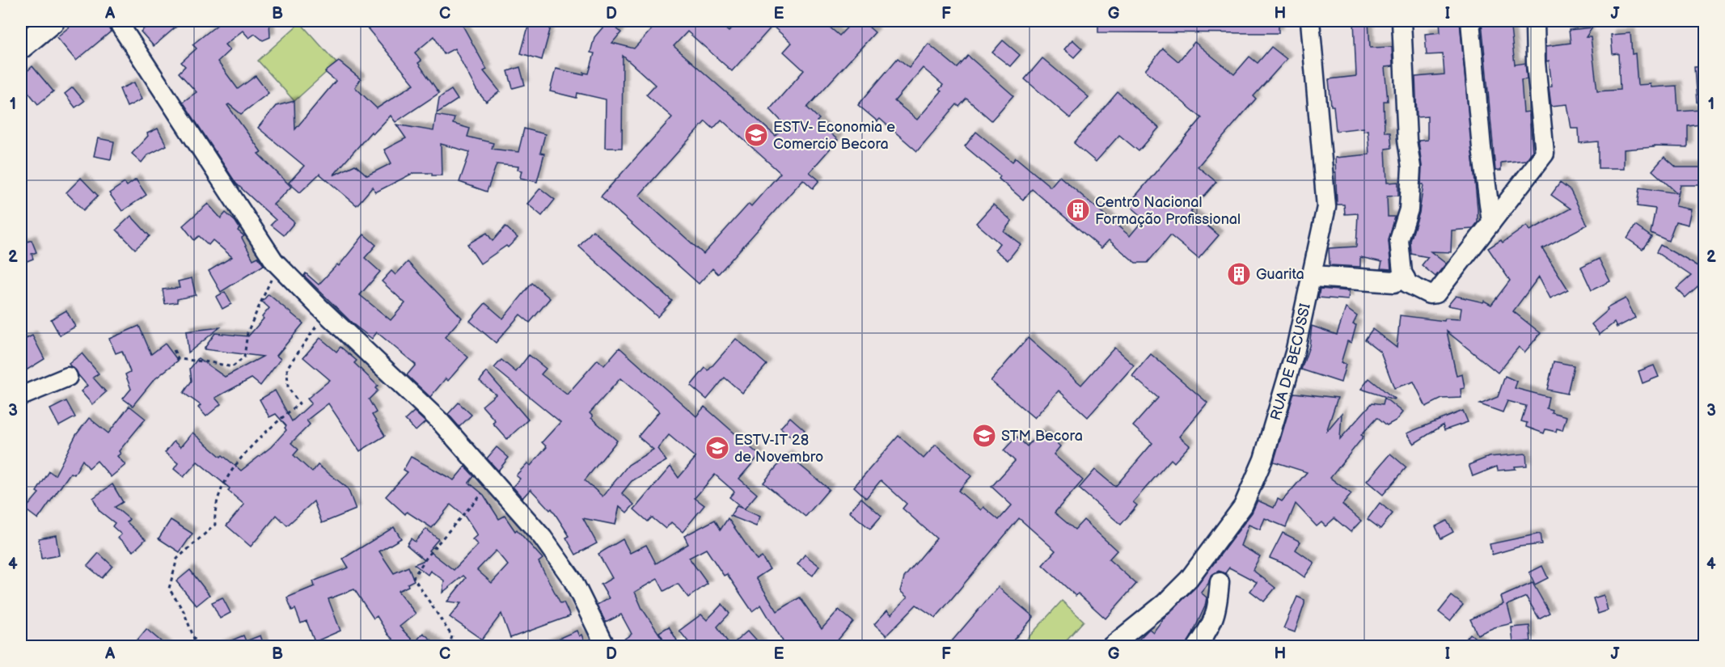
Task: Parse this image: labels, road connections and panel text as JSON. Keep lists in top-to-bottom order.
{
  "streets": {
    "street": ["RUA DE BECUSSI"]
  },
  "places": {
    "school or university": ["ESTV- Economia e Comercio Becora", "STM Becora", "ESTV-IT 28 de Novembro"],
    "building": ["Centro Nacional Formação Profissional", "Guarita"]
  },
  "grid": {
    "columns": [
      "A",
      "B",
      "C",
      "D",
      "E",
      "F",
      "G",
      "H",
      "I",
      "J"
    ],
    "rows": [
      "1",
      "2",
      "3",
      "4"
    ]
  }
}
